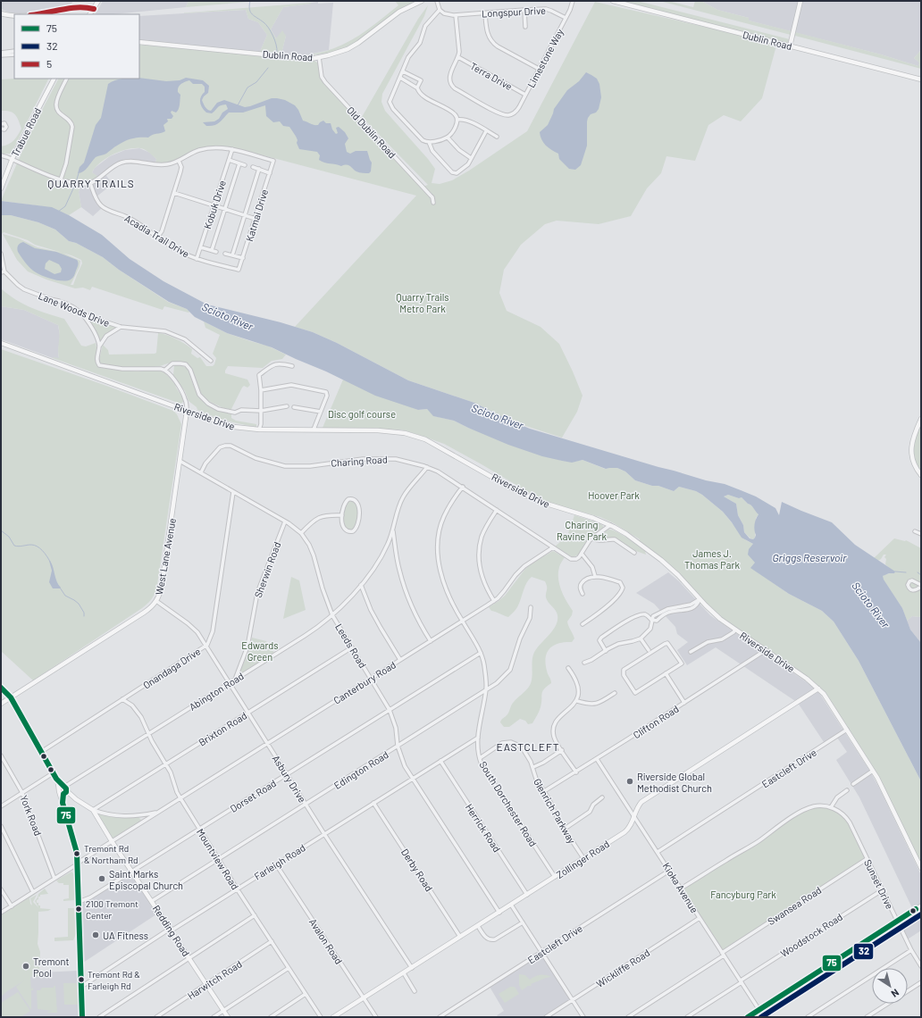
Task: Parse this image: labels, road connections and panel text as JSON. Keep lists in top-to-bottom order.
{
  "streets": {
    "main road": [
      "Dublin Road",
      "Trabue Road",
      "Riverside Drive",
      "West Lane Avenue",
      "Zollinger Road",
      "Redding Road"
    ],
    "street": [
      "Longspur Drive",
      "Limestone Way",
      "Terra Drive",
      "Old Dublin Road",
      "Kobuk Drive",
      "Katmai Drive",
      "Acadia Trail Drive",
      "Lane Woods Drive",
      "Charing Road",
      "Sherwin Road",
      "Leeds Road",
      "Onandaga Drive",
      "Canterbury Road",
      "Abington Road",
      "Clifton Road",
      "Brixton Road",
      "Eastcleft Drive",
      "Edington Road",
      "Asbury Drive",
      "Dorset Road",
      "South Dorchester Road",
      "Glenrich Parkway",
      "York Road",
      "Herrick Road",
      "Mountview Road",
      "Farleigh Road",
      "Derby Road",
      "Sunset Drive",
      "Kioka Avenue",
      "Swansea Road",
      "Woodstock Road",
      "Avalon Road",
      "Wickliffe Road",
      "Harwitch Road"
    ]
  },
  "crossings": [
    ["Longspur Drive", "Limestone Way"],
    ["Dublin Road", "Old Dublin Road"],
    ["Limestone Way", "Terra Drive"],
    ["Kobuk Drive", "Katmai Drive"],
    ["Kobuk Drive", "Acadia Trail Drive"],
    ["Katmai Drive", "Acadia Trail Drive"],
    ["Riverside Drive", "West Lane Avenue"],
    ["Riverside Drive", "Clifton Road"],
    ["Riverside Drive", "Eastcleft Drive"],
    ["Riverside Drive", "Zollinger Road"],
    ["Charing Road", "Leeds Road"],
    ["Charing Road", "Canterbury Road"],
    ["Charing Road", "Abington Road"],
    ["Charing Road", "South Dorchester Road"],
    ["West Lane Avenue", "Leeds Road"],
    ["West Lane Avenue", "Asbury Drive"],
    ["West Lane Avenue", "Redding Road"],
    ["Sherwin Road", "Leeds Road"],
    ["Sherwin Road", "Abington Road"],
    ["Leeds Road", "Onandaga Drive"],
    ["Leeds Road", "Canterbury Road"],
    ["Leeds Road", "Abington Road"],
    ["Leeds Road", "Brixton Road"],
    ["Leeds Road", "Edington Road"],
    ["Leeds Road", "Dorset Road"],
    ["Leeds Road", "Zollinger Road"],
    ["Leeds Road", "Farleigh Road"],
    ["Onandaga Drive", "Asbury Drive"],
    ["Onandaga Drive", "Mountview Road"],
    ["Onandaga Drive", "Redding Road"],
    ["Canterbury Road", "Brixton Road"],
    ["Canterbury Road", "Asbury Drive"],
    ["Canterbury Road", "South Dorchester Road"],
    ["Canterbury Road", "Mountview Road"],
    ["Canterbury Road", "Redding Road"],
    ["Abington Road", "Asbury Drive"],
    ["Abington Road", "Mountview Road"],
    ["Abington Road", "Redding Road"],
    ["Clifton Road", "Glenrich Parkway"],
    ["Clifton Road", "Kioka Avenue"],
    ["Brixton Road", "Asbury Drive"],
    ["Brixton Road", "Mountview Road"],
    ["Brixton Road", "Redding Road"],
    ["Eastcleft Drive", "Kioka Avenue"],
    ["Edington Road", "Asbury Drive"],
    ["Edington Road", "South Dorchester Road"],
    ["Edington Road", "Mountview Road"],
    ["Edington Road", "Redding Road"],
    ["Asbury Drive", "Dorset Road"],
    ["Asbury Drive", "Zollinger Road"],
    ["Asbury Drive", "Farleigh Road"],
    ["Dorset Road", "South Dorchester Road"],
    ["Dorset Road", "Mountview Road"],
    ["Dorset Road", "Redding Road"],
    ["South Dorchester Road", "Glenrich Parkway"],
    ["South Dorchester Road", "Zollinger Road"],
    ["South Dorchester Road", "Farleigh Road"],
    ["Glenrich Parkway", "Zollinger Road"],
    ["Herrick Road", "Zollinger Road"],
    ["Herrick Road", "Farleigh Road"],
    ["Mountview Road", "Farleigh Road"],
    ["Mountview Road", "Harwitch Road"],
    ["Zollinger Road", "Derby Road"],
    ["Zollinger Road", "Kioka Avenue"],
    ["Zollinger Road", "Avalon Road"],
    ["Farleigh Road", "Derby Road"],
    ["Farleigh Road", "Redding Road"],
    ["Farleigh Road", "Avalon Road"],
    ["Sunset Drive", "Swansea Road"],
    ["Sunset Drive", "Woodstock Road"],
    ["Kioka Avenue", "Swansea Road"],
    ["Kioka Avenue", "Woodstock Road"],
    ["Kioka Avenue", "Wickliffe Road"],
    ["Redding Road", "Harwitch Road"]
  ],
  "districts": ["QUARRY TRAILS", "EASTCLEFT"],
  "water": ["Scioto River", "Griggs Reservoir"],
  "parks": [
    "Quarry Trails Metro Park",
    "Disc golf course",
    "Hoover Park",
    "Charing Ravine Park",
    "James J. Thomas Park",
    "Edwards Green",
    "Fancyburg Park"
  ],
  "places": [
    "Riverside Global Methodist Church",
    "Tremont Rd & Northam Rd",
    "Saint Marks Episcopal Church",
    "2100 Tremont Center",
    "UA Fitness",
    "Tremont Pool",
    "Tremont Rd & Farleigh Rd"
  ],
  "lines": ["transit line 5", "transit line 75", "transit line 32"],
  "legend": ["75", "32", "5"],
  "north": "bottom right"
}
